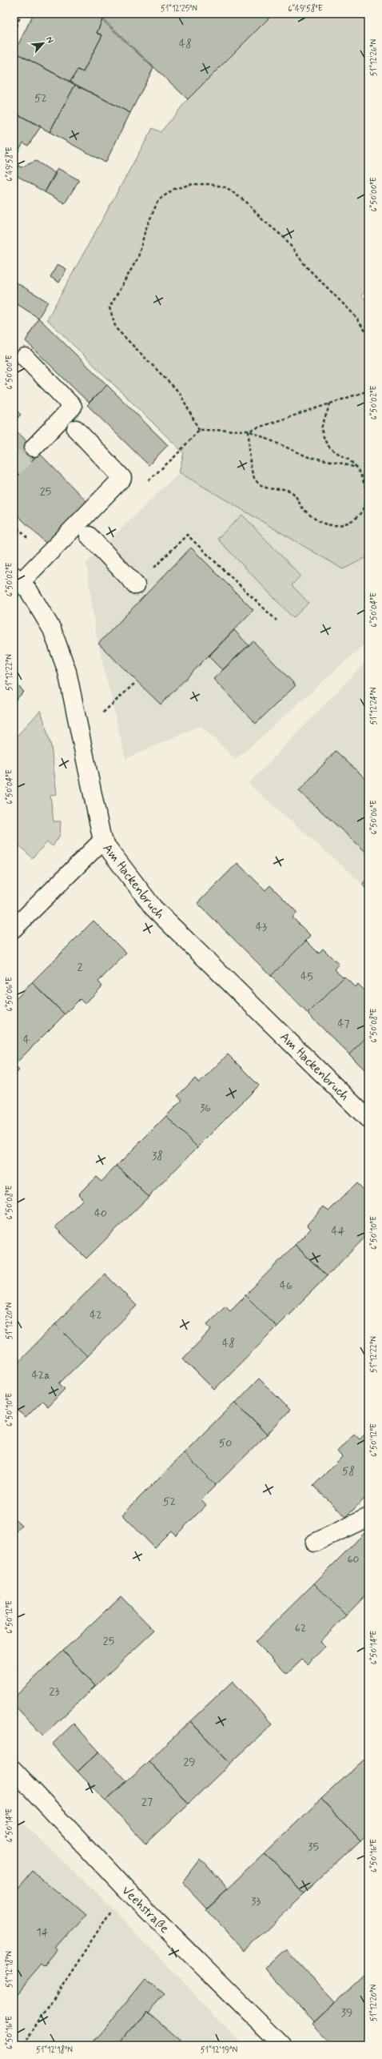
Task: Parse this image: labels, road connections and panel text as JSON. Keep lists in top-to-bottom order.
{
  "streets": {
    "street": ["Am Hackenbruch", "Veehstraße"]
  },
  "house_numbers": [
    "48",
    "52",
    "25",
    "43",
    "2",
    "45",
    "47",
    "4",
    "36",
    "38",
    "40",
    "44",
    "46",
    "42",
    "48",
    "42a",
    "50",
    "58",
    "52",
    "60",
    "62",
    "25",
    "23",
    "29",
    "27",
    "35",
    "33",
    "14",
    "39"
  ],
  "north": "top right",
  "coordinates": [
    "51°12'25\"N",
    "6°49'58\"E",
    "51°12'26\"N",
    "6°50'00\"E",
    "6°50'02\"E",
    "6°50'04\"E",
    "51°12'22\"N",
    "51°12'24\"N",
    "6°50'06\"E",
    "6°50'08\"E",
    "6°50'10\"E",
    "51°12'20\"N",
    "6°50'12\"E",
    "6°50'14\"E",
    "6°50'16\"E",
    "51°12'18\"N",
    "51°12'19\"N"
  ]
}
